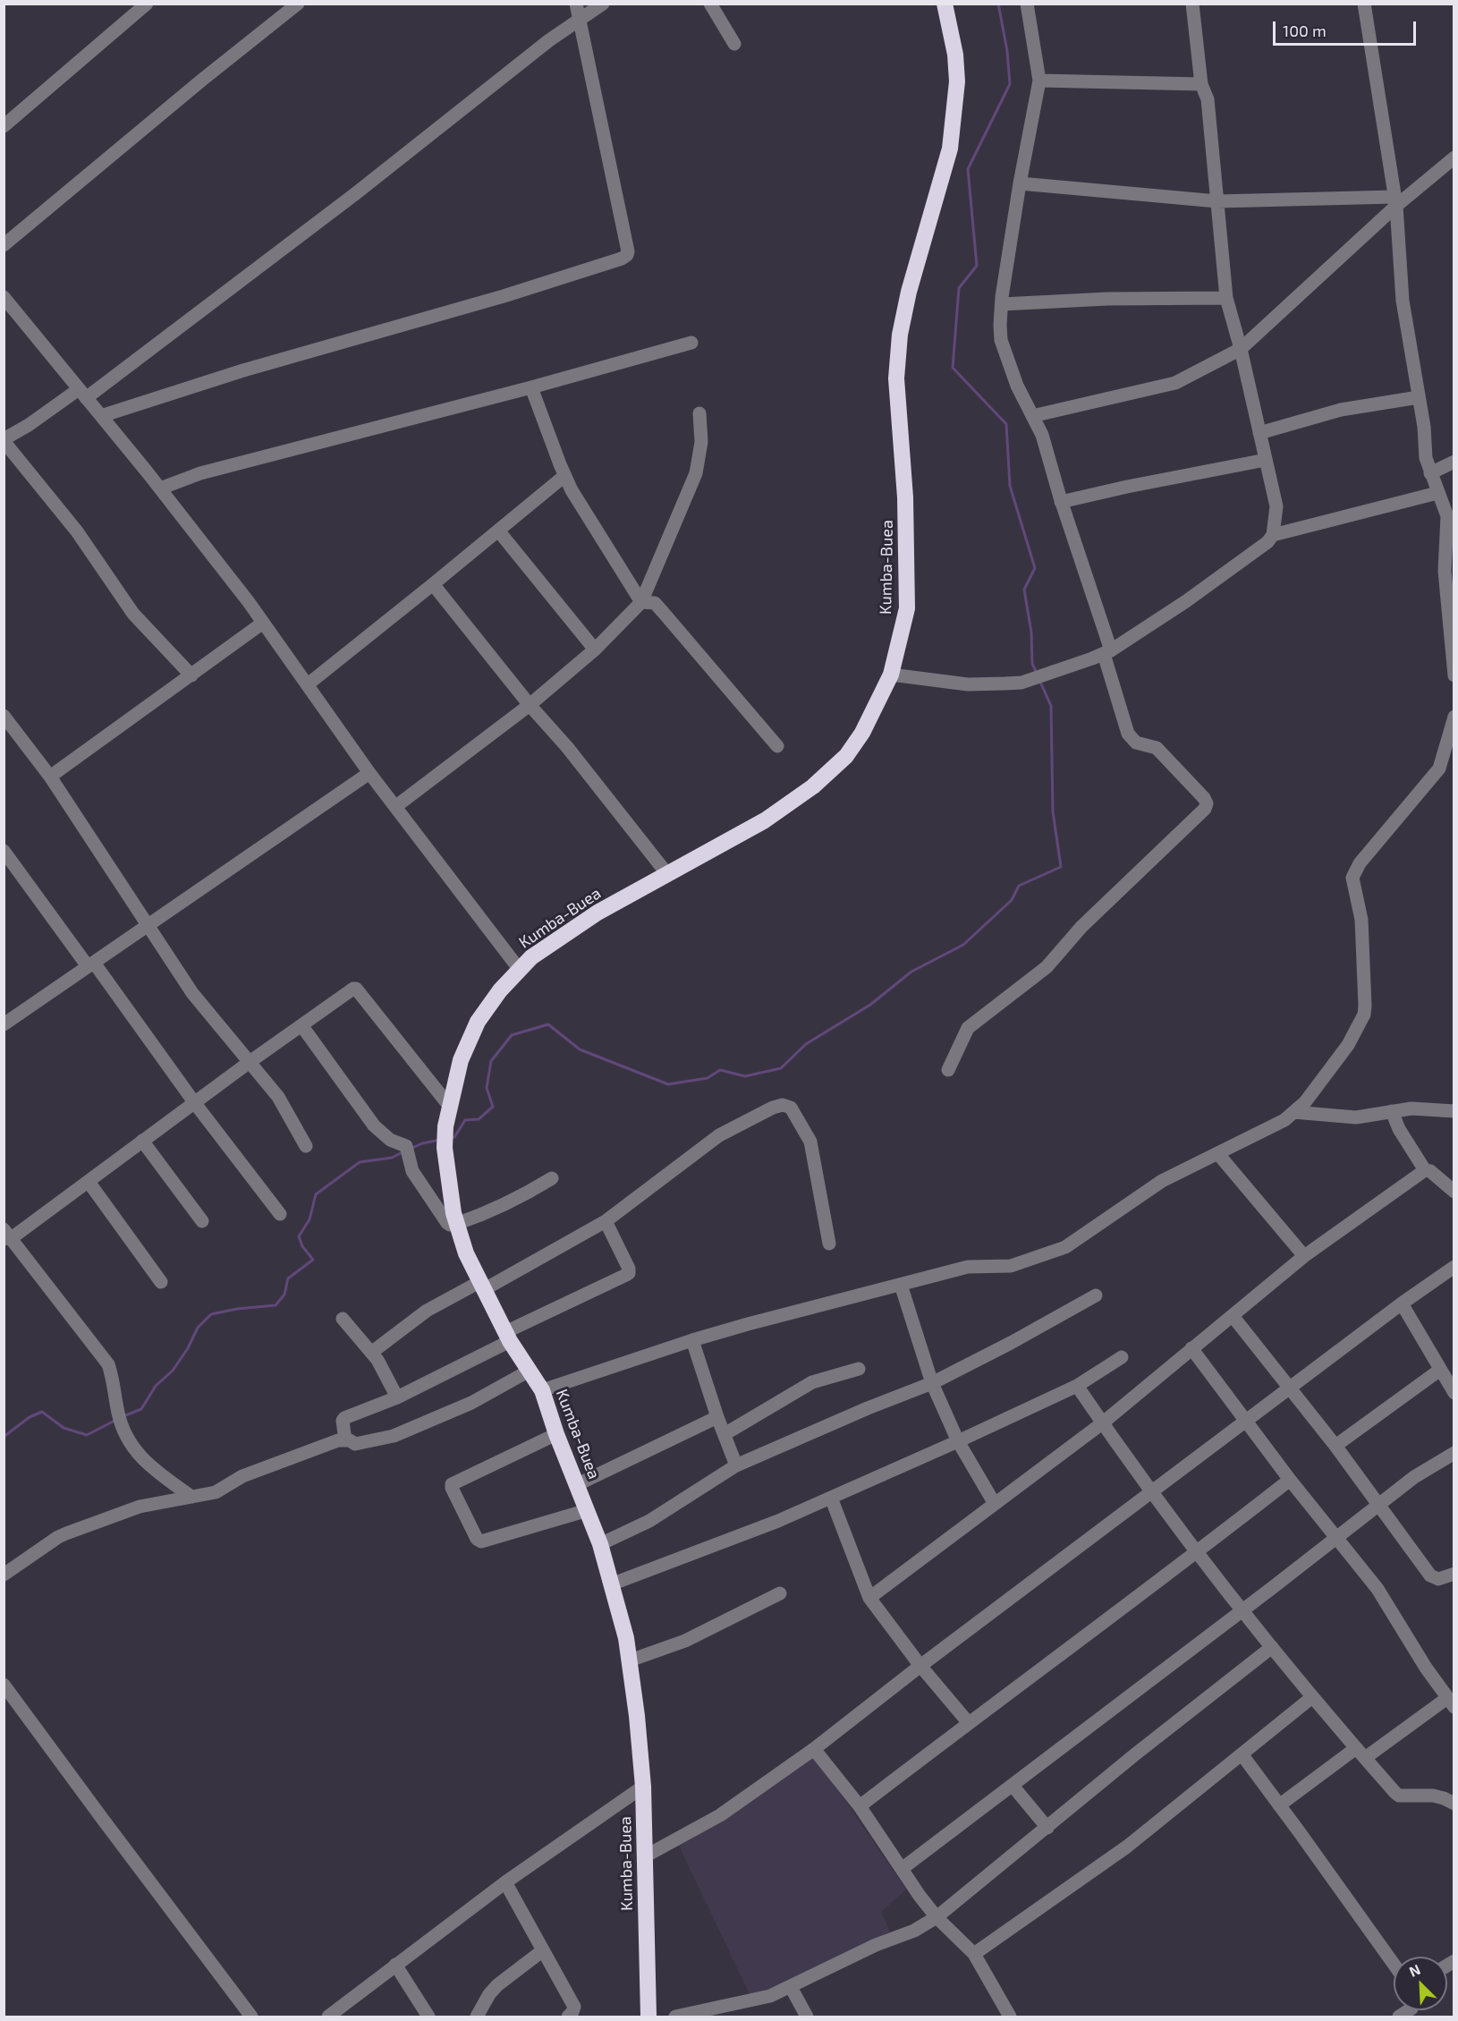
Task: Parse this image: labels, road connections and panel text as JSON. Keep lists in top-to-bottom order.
{
  "streets": {
    "highway": ["Kumba-Buea"]
  },
  "scale_bar": "100 m",
  "north": "top left"
}
